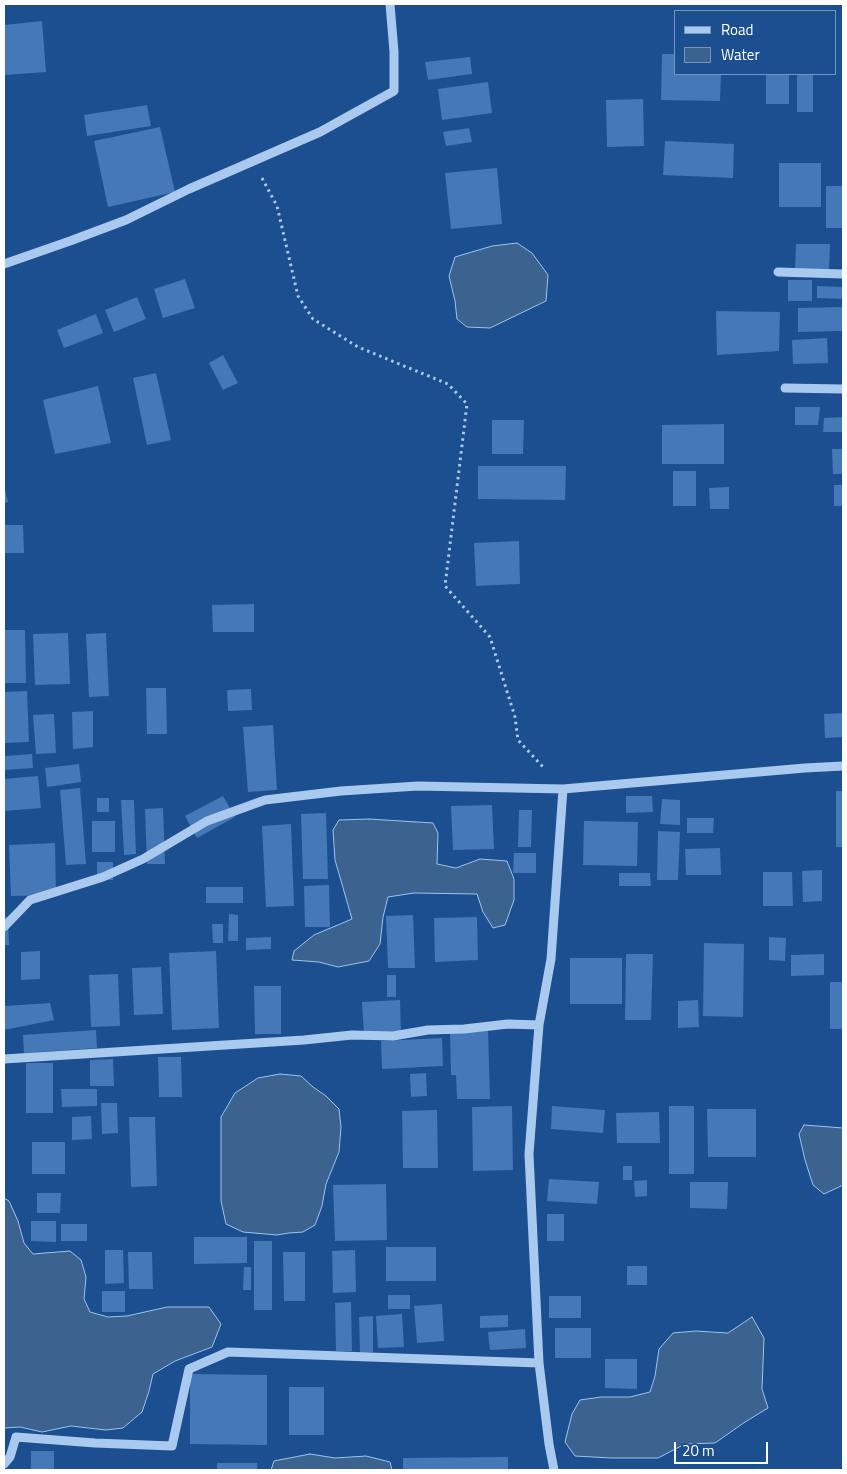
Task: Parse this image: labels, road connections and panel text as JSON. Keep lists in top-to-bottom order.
{
  "legend": ["Road", "Water"],
  "scale_bar": "20 m"
}
